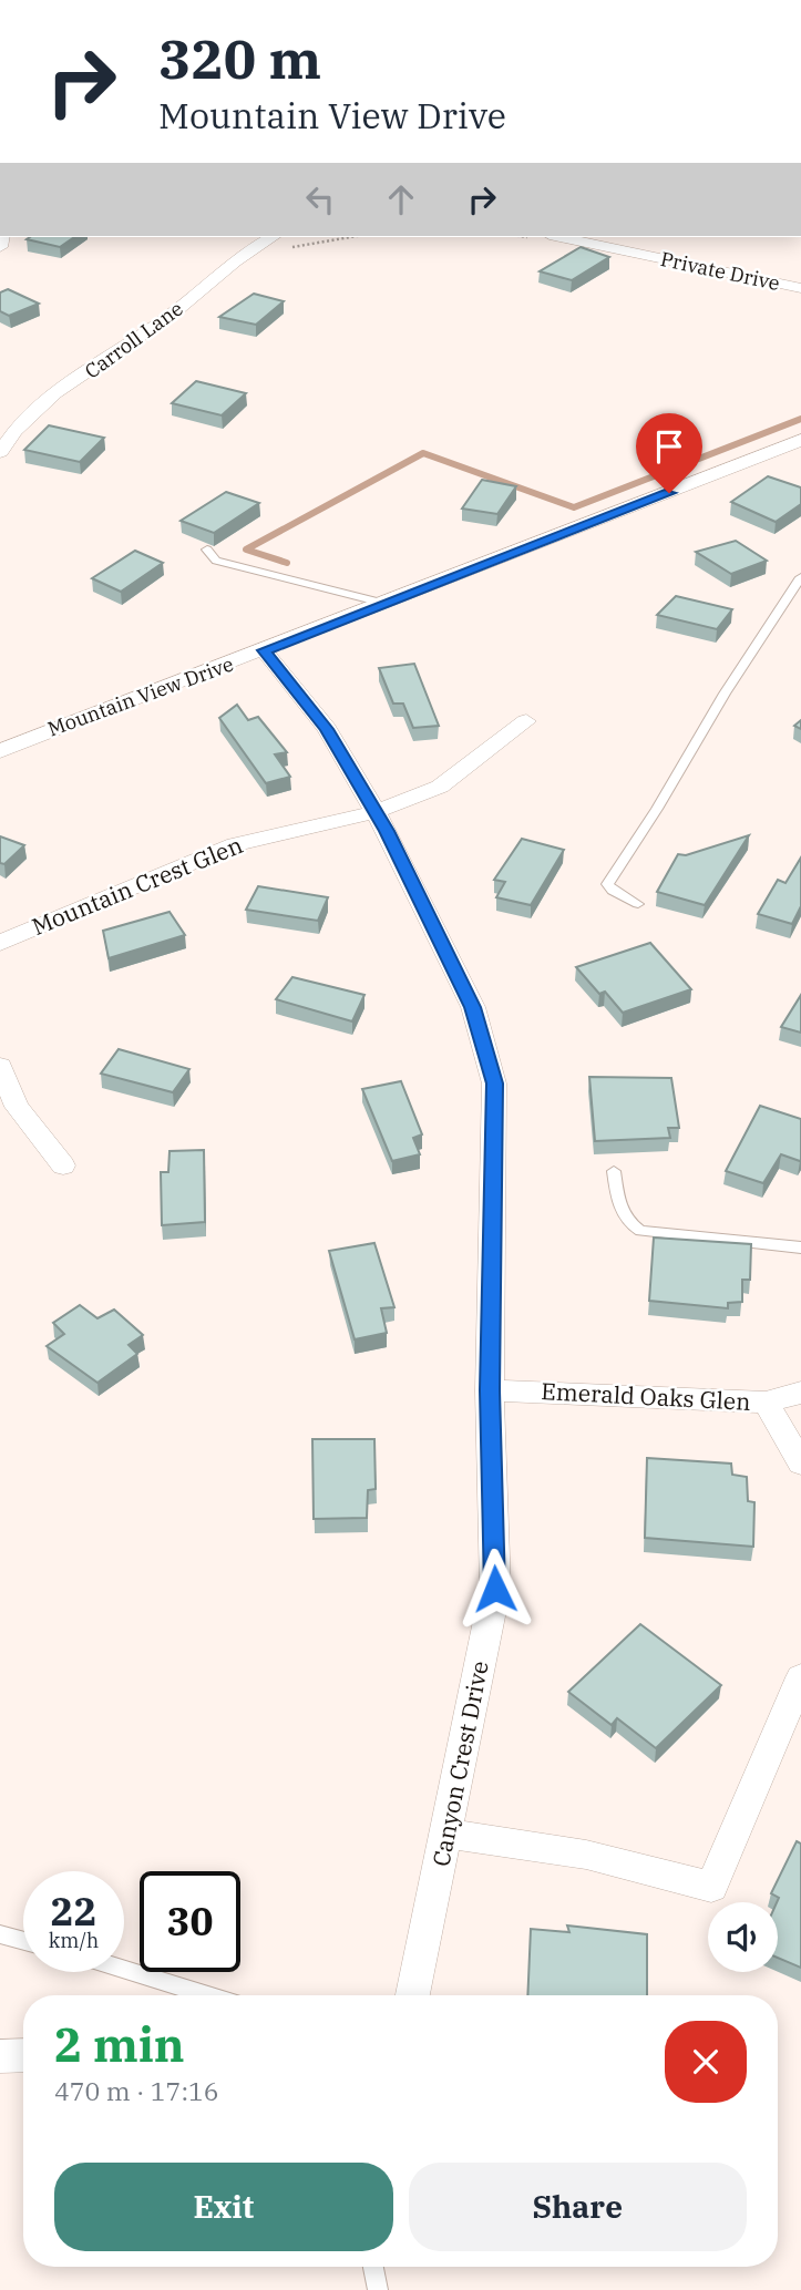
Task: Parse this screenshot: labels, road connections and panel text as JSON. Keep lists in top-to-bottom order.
{
  "streets": {
    "street": [
      "Private Drive",
      "Carroll Lane",
      "Mountain View Drive",
      "Mountain Crest Glen",
      "Emerald Oaks Glen",
      "Canyon Crest Drive"
    ]
  },
  "crossings": [
    ["Mountain View Drive", "Canyon Crest Drive"],
    ["Mountain Crest Glen", "Canyon Crest Drive"],
    ["Emerald Oaks Glen", "Canyon Crest Drive"]
  ],
  "page": {
    "turn": ["320 m", "Mountain View Drive"],
    "speed": "22 km/h",
    "limit": "30",
    "heading": ["2 min", "470 m · 17:16"],
    "buttons": ["Exit", "Share"]
  }
}
